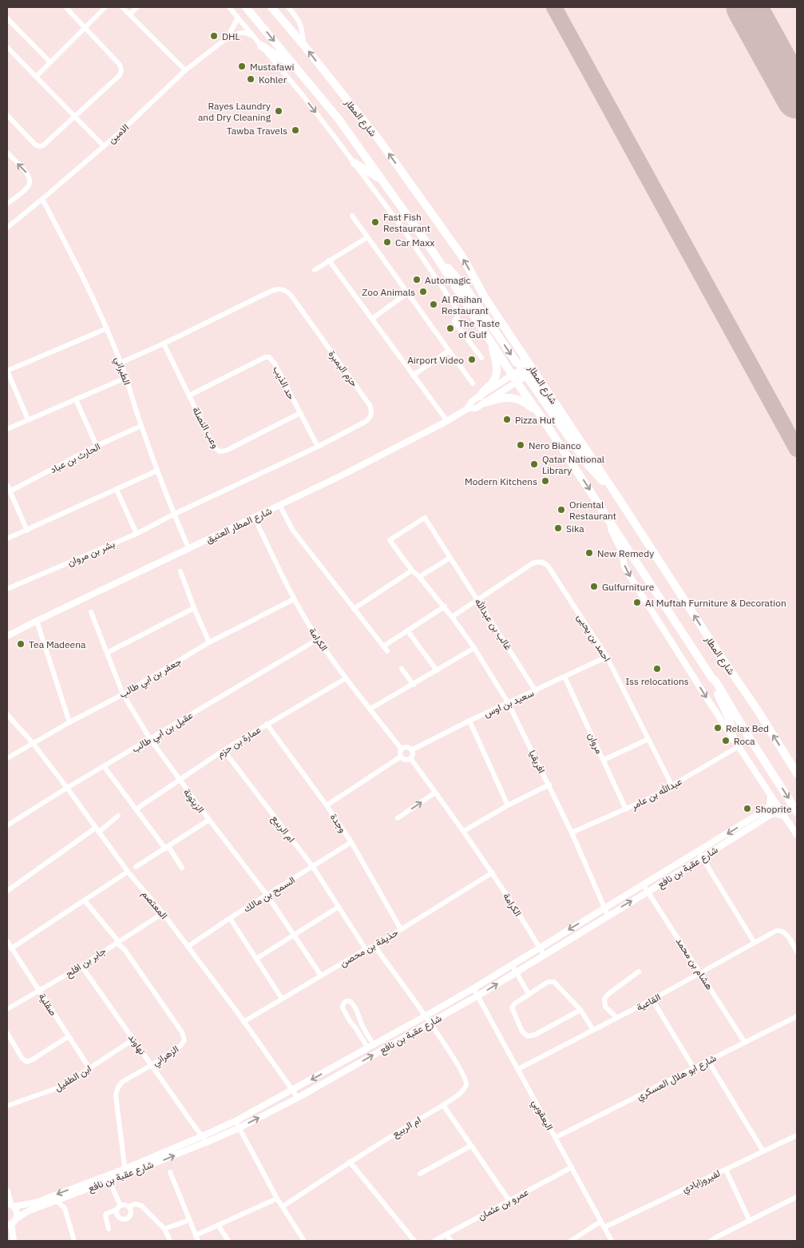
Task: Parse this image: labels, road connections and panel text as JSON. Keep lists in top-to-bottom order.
{
  "streets": {
    "highway": ["شارع المطار"],
    "street": [
      "الامين",
      "حزم البمبرة",
      "الطبراني",
      "حد الذيب",
      "وعب النصلة",
      "الحارث بن عباد",
      "شارع المطار العتيق",
      "بشر بن مروان",
      "غالب بن عبدالله",
      "احمد بن يحيى",
      "الكرامة",
      "جعفر بن ابي طالب",
      "سعيد بن اوس",
      "عقيل بن ابي طالب",
      "عمارة بن حزم",
      "مروان",
      "افريقيا",
      "عبدالله بن عامر",
      "الزيتونة",
      "وجدة",
      "ام الربيع",
      "شارع عقبة بن نافع",
      "السمح بن مالك",
      "المعتصم",
      "حذيفة بن محصن",
      "جابر بن افلح",
      "هشام بن محمد",
      "القاعية",
      "صقلية",
      "نهاوند",
      "الزهراني",
      "شارع ابو هلال العسكري",
      "ابن الطفيل",
      "اليعقوبي",
      "لفيروزابادي",
      "عمرو بن عثمان"
    ]
  },
  "crossings": [
    ["شارع المطار", "شارع المطار العتيق"],
    ["شارع المطار", "عبدالله بن عامر"],
    ["شارع المطار", "شارع عقبة بن نافع"],
    ["الامين", "الطبراني"],
    ["حزم البمبرة", "الطبراني"],
    ["حزم البمبرة", "حد الذيب"],
    ["حزم البمبرة", "وعب النصلة"],
    ["حزم البمبرة", "بشر بن مروان"],
    ["الطبراني", "الحارث بن عباد"],
    ["الطبراني", "شارع المطار العتيق"],
    ["الطبراني", "بشر بن مروان"],
    ["حد الذيب", "وعب النصلة"],
    ["شارع المطار العتيق", "الكرامة"],
    ["غالب بن عبدالله", "احمد بن يحيى"],
    ["غالب بن عبدالله", "سعيد بن اوس"],
    ["غالب بن عبدالله", "افريقيا"],
    ["احمد بن يحيى", "سعيد بن اوس"],
    ["احمد بن يحيى", "عبدالله بن عامر"],
    ["الكرامة", "جعفر بن ابي طالب"],
    ["الكرامة", "سعيد بن اوس"],
    ["الكرامة", "عقيل بن ابي طالب"],
    ["الكرامة", "عمارة بن حزم"],
    ["الكرامة", "شارع عقبة بن نافع"],
    ["الكرامة", "حذيفة بن محصن"],
    ["جعفر بن ابي طالب", "الزيتونة"],
    ["جعفر بن ابي طالب", "المعتصم"],
    ["سعيد بن اوس", "مروان"],
    ["سعيد بن اوس", "افريقيا"],
    ["عقيل بن ابي طالب", "الزيتونة"],
    ["عقيل بن ابي طالب", "المعتصم"],
    ["عمارة بن حزم", "الزيتونة"],
    ["عمارة بن حزم", "وجدة"],
    ["عمارة بن حزم", "ام الربيع"],
    ["مروان", "عبدالله بن عامر"],
    ["افريقيا", "عبدالله بن عامر"],
    ["افريقيا", "شارع عقبة بن نافع"],
    ["الزيتونة", "السمح بن مالك"],
    ["الزيتونة", "حذيفة بن محصن"],
    ["وجدة", "السمح بن مالك"],
    ["وجدة", "حذيفة بن محصن"],
    ["ام الربيع", "شارع عقبة بن نافع"],
    ["ام الربيع", "السمح بن مالك"],
    ["ام الربيع", "حذيفة بن محصن"],
    ["شارع عقبة بن نافع", "المعتصم"],
    ["شارع عقبة بن نافع", "هشام بن محمد"],
    ["شارع عقبة بن نافع", "نهاوند"],
    ["شارع عقبة بن نافع", "الزهراني"],
    ["شارع عقبة بن نافع", "اليعقوبي"],
    ["السمح بن مالك", "المعتصم"],
    ["المعتصم", "حذيفة بن محصن"],
    ["المعتصم", "جابر بن افلح"],
    ["جابر بن افلح", "صقلية"],
    ["جابر بن افلح", "نهاوند"],
    ["جابر بن افلح", "الزهراني"],
    ["هشام بن محمد", "القاعية"],
    ["هشام بن محمد", "شارع ابو هلال العسكري"],
    ["القاعية", "اليعقوبي"],
    ["صقلية", "ابن الطفيل"],
    ["نهاوند", "الزهراني"],
    ["نهاوند", "ابن الطفيل"],
    ["شارع ابو هلال العسكري", "اليعقوبي"],
    ["اليعقوبي", "لفيروزابادي"],
    ["اليعقوبي", "عمرو بن عثمان"]
  ],
  "places": [
    "DHL",
    "Mustafawi",
    "Kohler",
    "Rayes Laundry and Dry Cleaning",
    "Tawba Travels",
    "Fast Fish Restaurant",
    "Car Maxx",
    "Automagic",
    "Zoo Animals",
    "Al Raihan Restaurant",
    "The Taste of Gulf",
    "Airport Video",
    "Pizza Hut",
    "Nero Bianco",
    "Qatar National Library",
    "Modern Kitchens",
    "Oriental Restaurant",
    "Sika",
    "New Remedy",
    "Gulfurniture",
    "Al Muftah Furniture & Decoration",
    "Tea Madeena",
    "Iss relocations",
    "Relax Bed",
    "Roca",
    "Shoprite"
  ]
}
